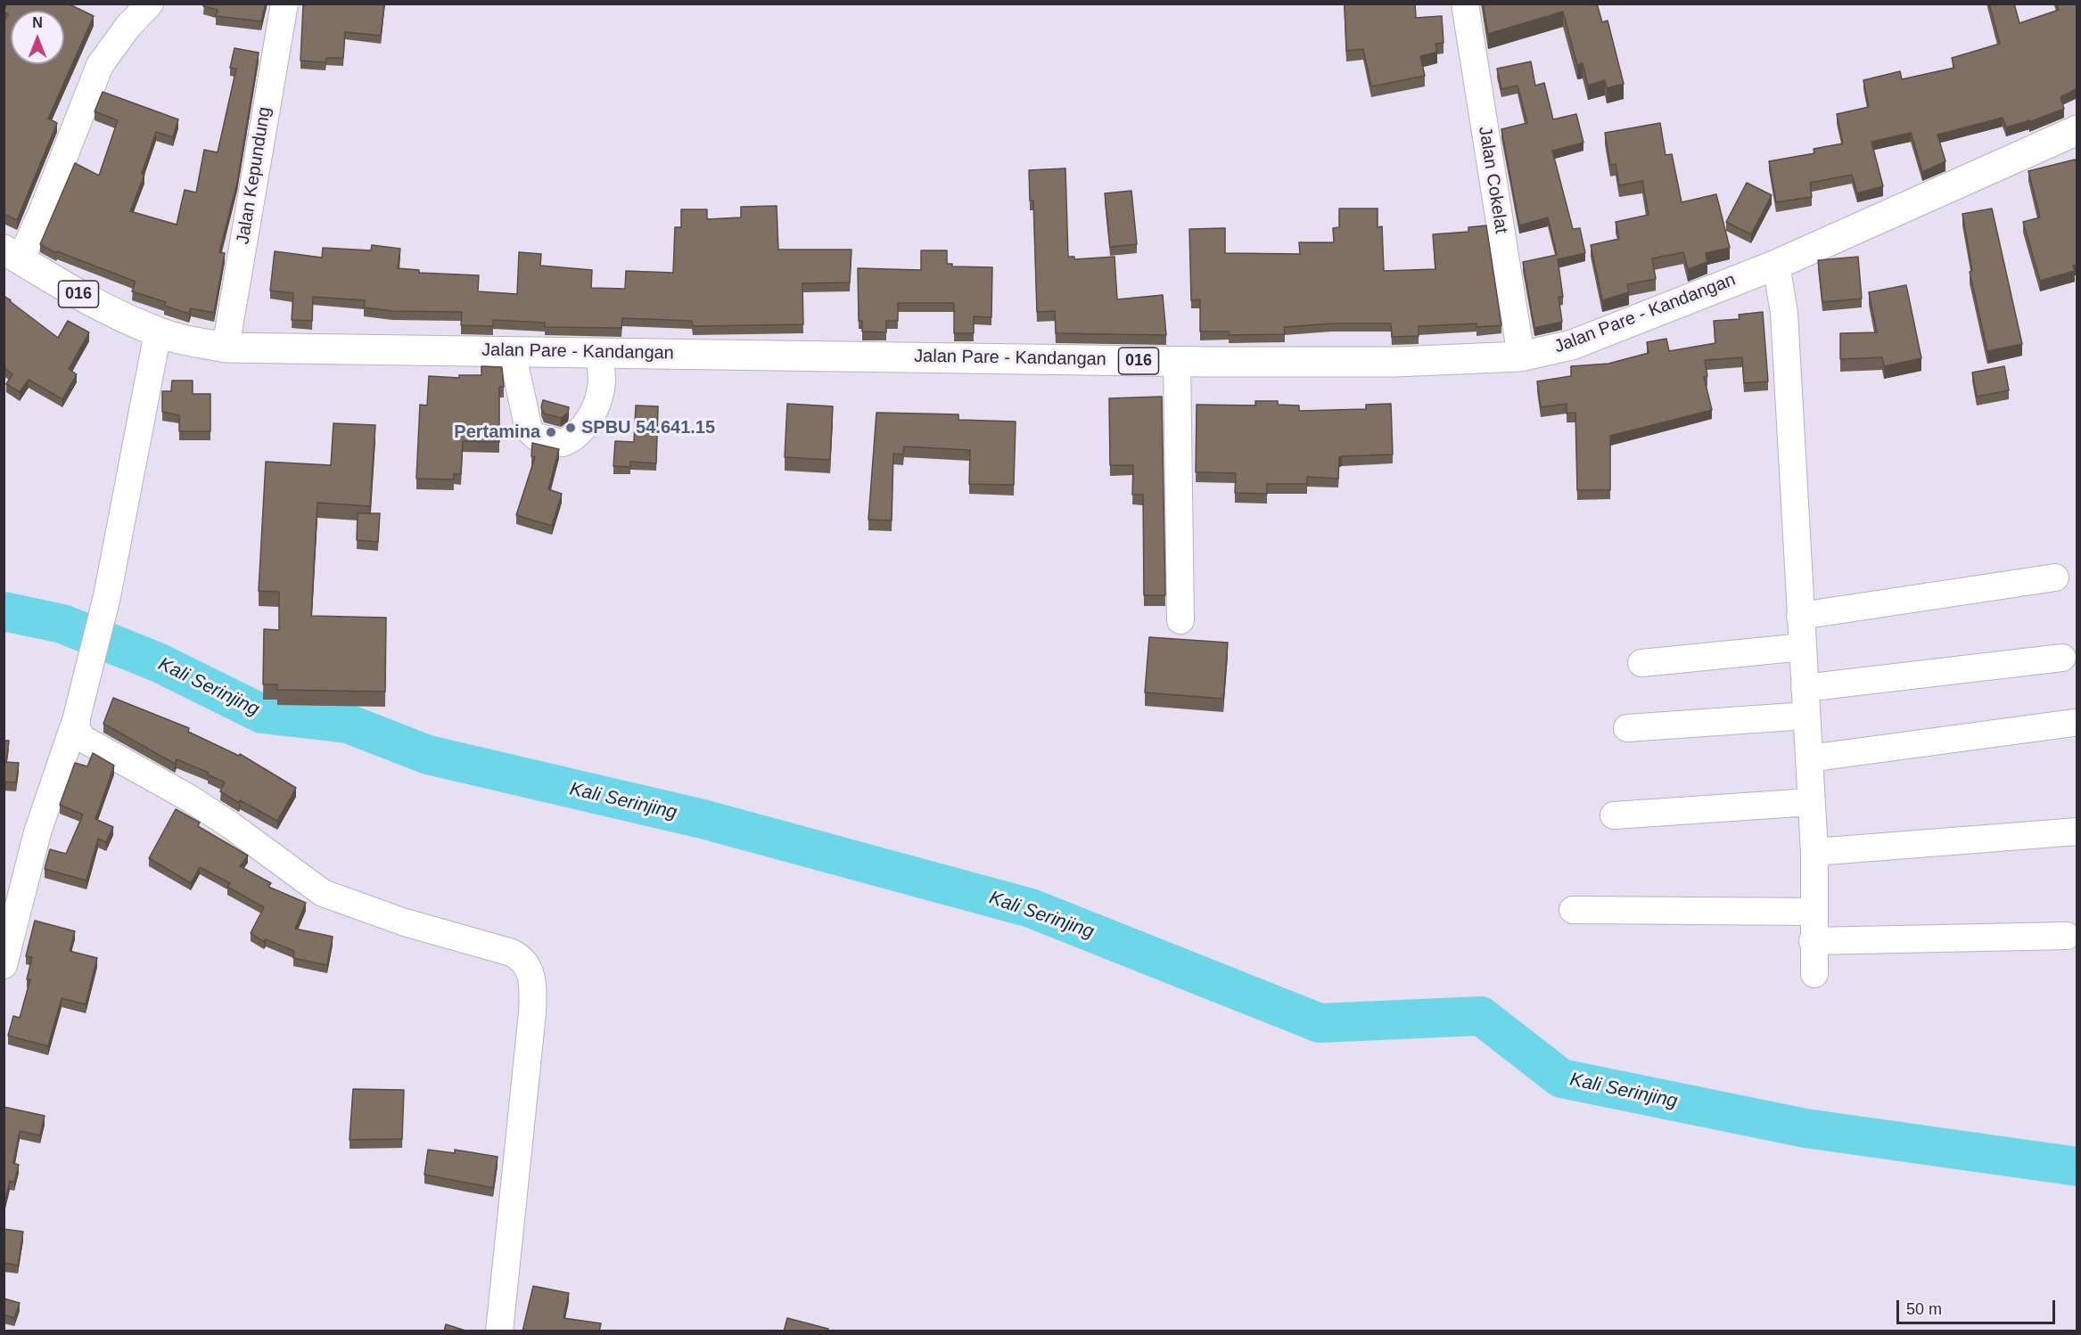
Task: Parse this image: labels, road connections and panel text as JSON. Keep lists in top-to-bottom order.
{
  "streets": {
    "main road": ["016", "Jalan Pare - Kandangan"],
    "street": ["Jalan Kepundung", "Jalan Cokelat"]
  },
  "crossings": [
    ["Jalan Kepundung", "Jalan Pare - Kandangan"],
    ["Jalan Cokelat", "Jalan Pare - Kandangan"],
    ["016", "Jalan Pare - Kandangan"]
  ],
  "water": ["Kali Serinjing"],
  "places": ["SPBU 54.641.15", "Pertamina"],
  "scale_bar": "50 m",
  "north": "top"
}
